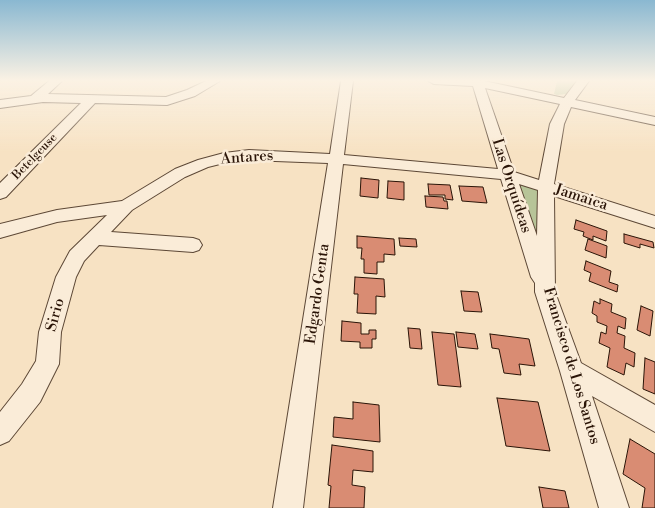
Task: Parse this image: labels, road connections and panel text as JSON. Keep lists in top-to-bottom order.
{
  "streets": {
    "street": [
      "Betelgeuse",
      "Antares",
      "Las Orquídeas",
      "Jamaica",
      "Edgardo Genta",
      "Sirio",
      "Francisco de Los Santos"
    ]
  },
  "crossings": [
    ["Antares", "Las Orquídeas"],
    ["Antares", "Jamaica"],
    ["Antares", "Edgardo Genta"],
    ["Antares", "Sirio"],
    ["Las Orquídeas", "Jamaica"],
    ["Las Orquídeas", "Francisco de Los Santos"],
    ["Jamaica", "Francisco de Los Santos"]
  ]
}
